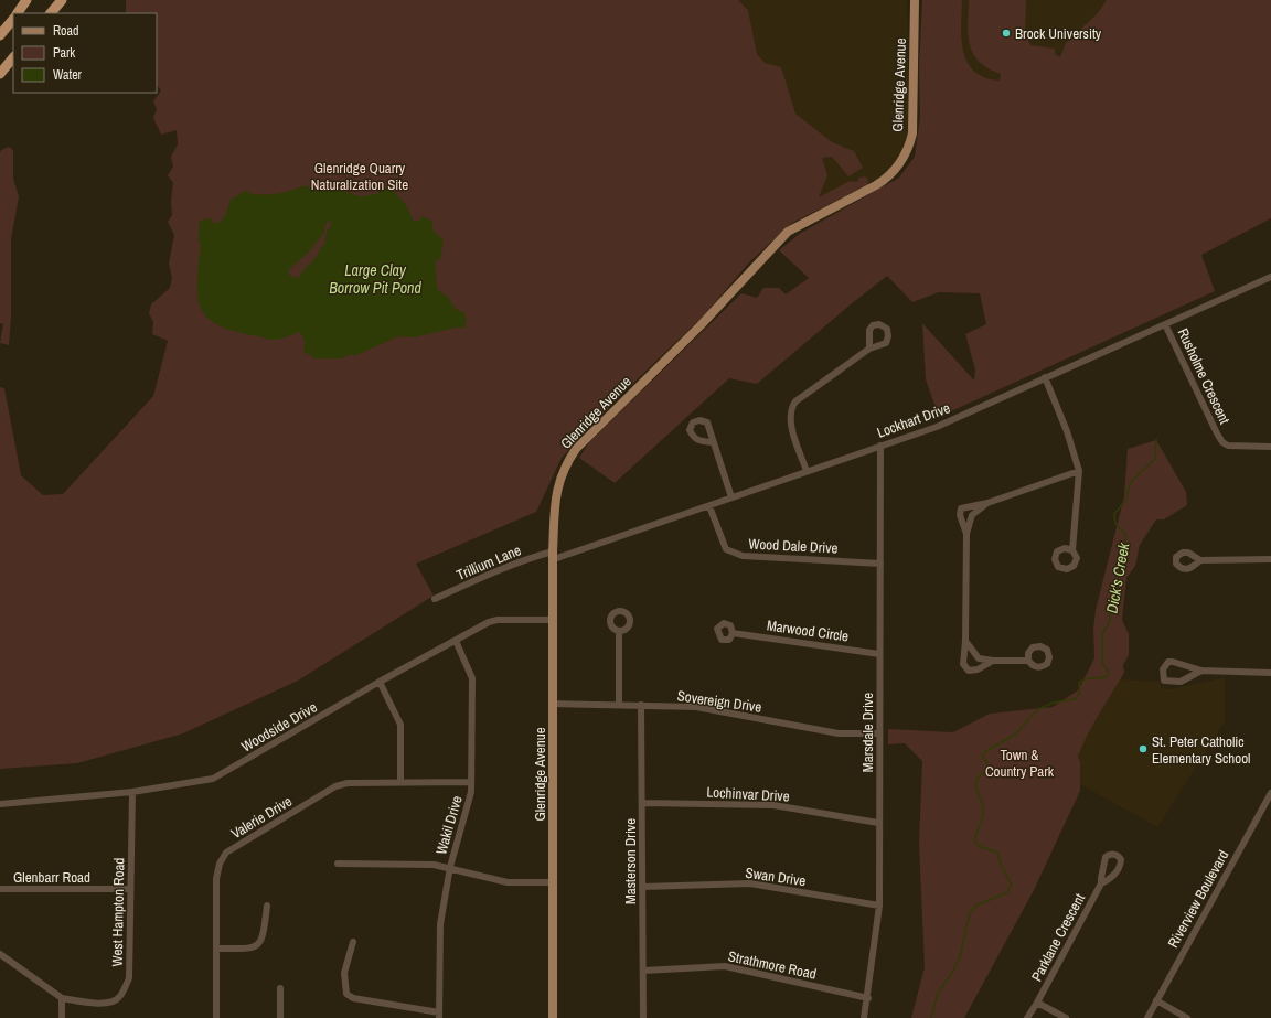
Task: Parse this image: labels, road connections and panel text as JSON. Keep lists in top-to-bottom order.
{
  "streets": {
    "main road": ["Glenridge Avenue"],
    "street": [
      "Rusholme Crescent",
      "Lockhart Drive",
      "Wood Dale Drive",
      "Trillium Lane",
      "Marwood Circle",
      "Sovereign Drive",
      "Woodside Drive",
      "Marsdale Drive",
      "Lochinvar Drive",
      "Valerie Drive",
      "Wakil Drive",
      "Masterson Drive",
      "Glenbarr Road",
      "Swan Drive",
      "Riverview Boulevard",
      "West Hampton Road",
      "Parklane Crescent",
      "Strathmore Road"
    ]
  },
  "crossings": [
    ["Glenridge Avenue", "Lockhart Drive"],
    ["Glenridge Avenue", "Trillium Lane"],
    ["Glenridge Avenue", "Sovereign Drive"],
    ["Glenridge Avenue", "Woodside Drive"],
    ["Rusholme Crescent", "Lockhart Drive"],
    ["Lockhart Drive", "Wood Dale Drive"],
    ["Lockhart Drive", "Trillium Lane"],
    ["Lockhart Drive", "Marsdale Drive"],
    ["Wood Dale Drive", "Marsdale Drive"],
    ["Marwood Circle", "Marsdale Drive"],
    ["Sovereign Drive", "Marsdale Drive"],
    ["Sovereign Drive", "Masterson Drive"],
    ["Woodside Drive", "Wakil Drive"],
    ["Woodside Drive", "West Hampton Road"],
    ["Marsdale Drive", "Lochinvar Drive"],
    ["Marsdale Drive", "Swan Drive"],
    ["Marsdale Drive", "Strathmore Road"],
    ["Lochinvar Drive", "Masterson Drive"],
    ["Valerie Drive", "Wakil Drive"],
    ["Masterson Drive", "Swan Drive"],
    ["Masterson Drive", "Strathmore Road"],
    ["Glenbarr Road", "West Hampton Road"]
  ],
  "water": ["Large Clay Borrow Pit Pond", "Dick's Creek"],
  "parks": ["Glenridge Quarry Naturalization Site", "Town & Country Park"],
  "places": ["Brock University", "St. Peter Catholic Elementary School"],
  "legend": ["Road", "Park", "Water"]
}
